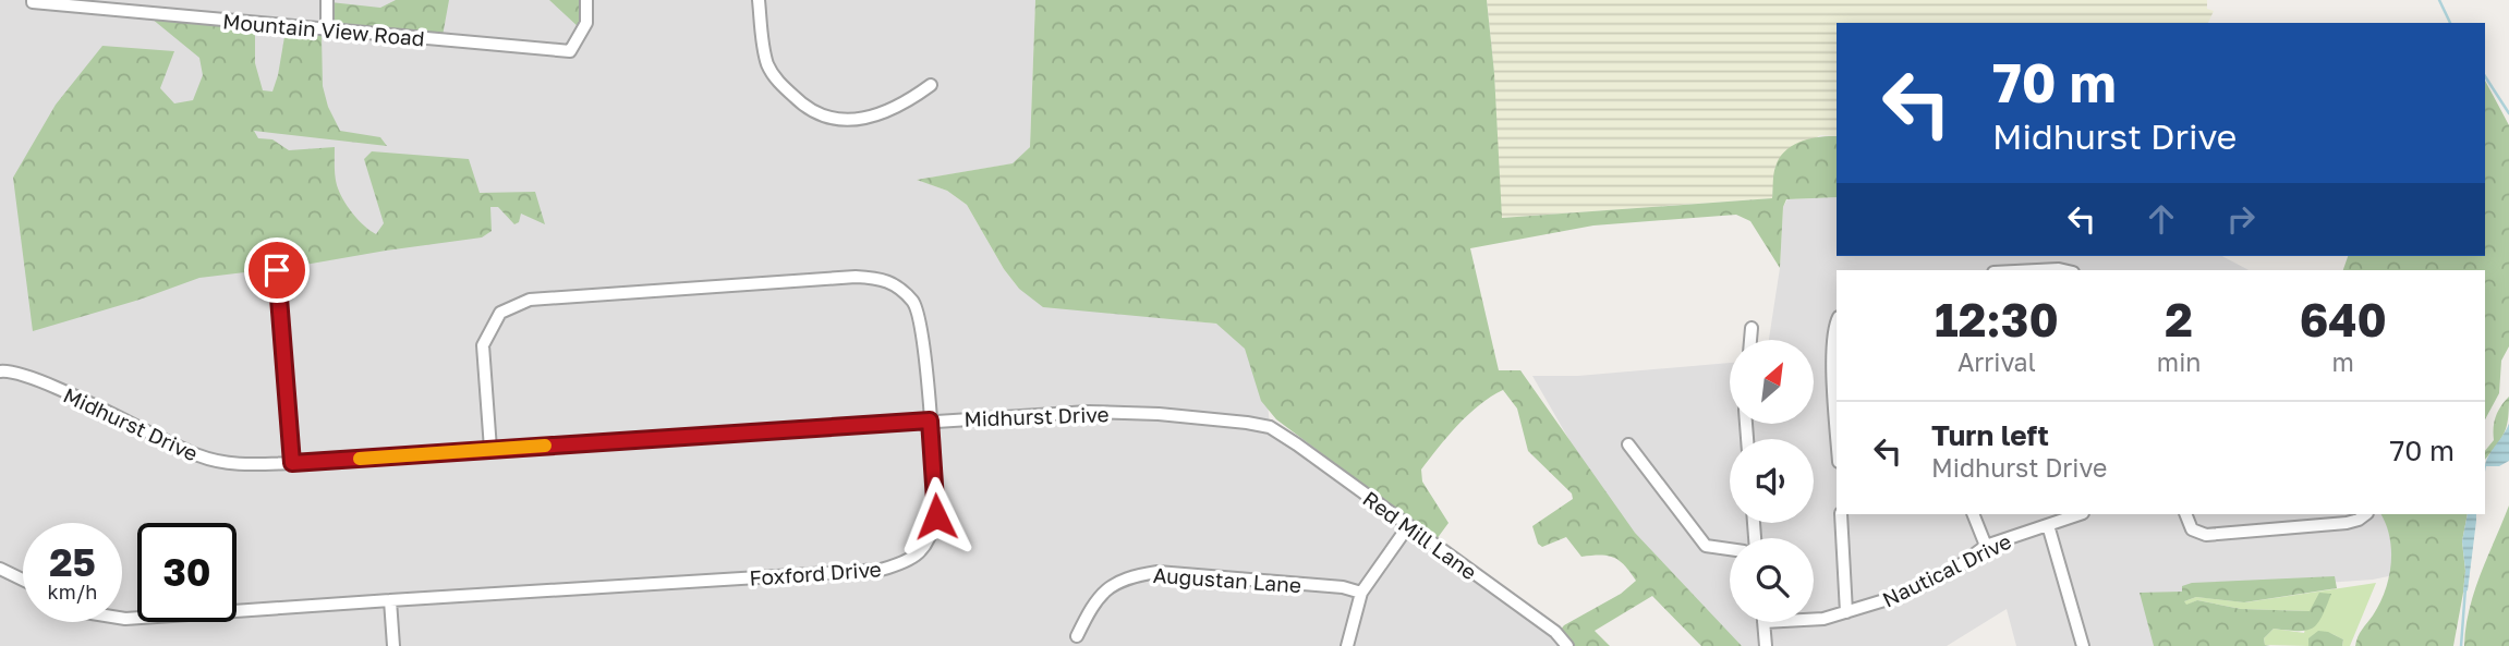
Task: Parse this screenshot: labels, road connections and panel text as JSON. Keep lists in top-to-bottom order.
{
  "streets": {
    "street": [
      "Mountain View Road",
      "Midhurst Drive",
      "Red Mill Lane",
      "Nautical Drive",
      "Foxford Drive",
      "Augustan Lane"
    ]
  },
  "crossings": [
    ["Midhurst Drive", "Red Mill Lane"],
    ["Midhurst Drive", "Foxford Drive"]
  ],
  "north": "top right",
  "page": {
    "turn": ["70 m", "Midhurst Drive"],
    "eta": [
      "12:30",
      "Arrival",
      "2",
      "min",
      "640",
      "m"
    ],
    "list": [
      {
        "name": "Turn left",
        "note": "Midhurst Drive",
        "value": "70 m"
      }
    ],
    "speed": "25 km/h",
    "limit": "30"
  }
}
